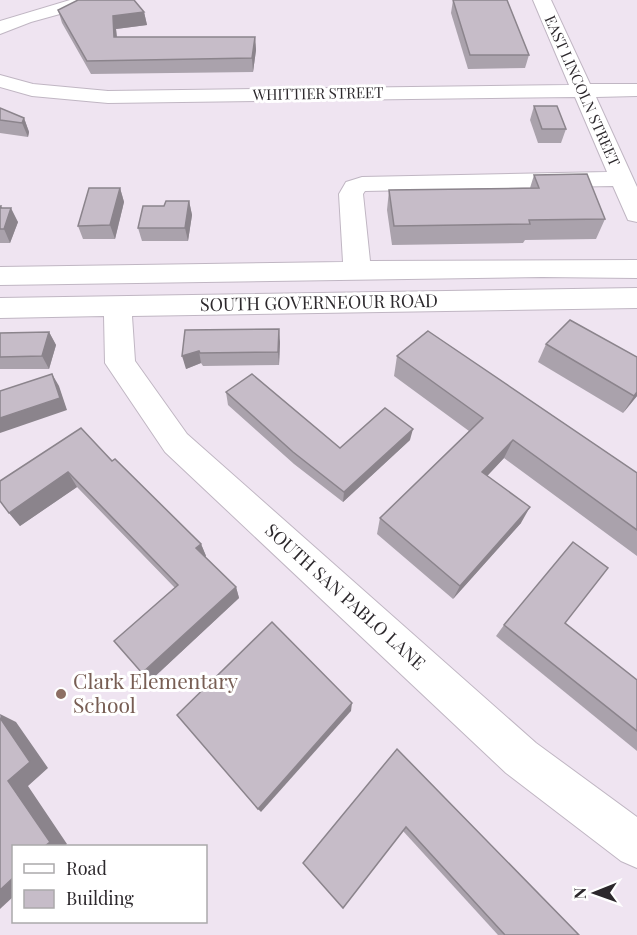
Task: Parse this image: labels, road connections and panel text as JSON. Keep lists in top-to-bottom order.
{
  "streets": {
    "street": [
      "EAST LINCOLN STREET",
      "WHITTIER STREET",
      "SOUTH GOVERNEOUR ROAD",
      "SOUTH SAN PABLO LANE"
    ]
  },
  "crossings": [
    ["EAST LINCOLN STREET", "WHITTIER STREET"],
    ["SOUTH GOVERNEOUR ROAD", "SOUTH SAN PABLO LANE"]
  ],
  "places": ["Clark Elementary School"],
  "legend": ["Road", "Building"],
  "north": "left"
}
